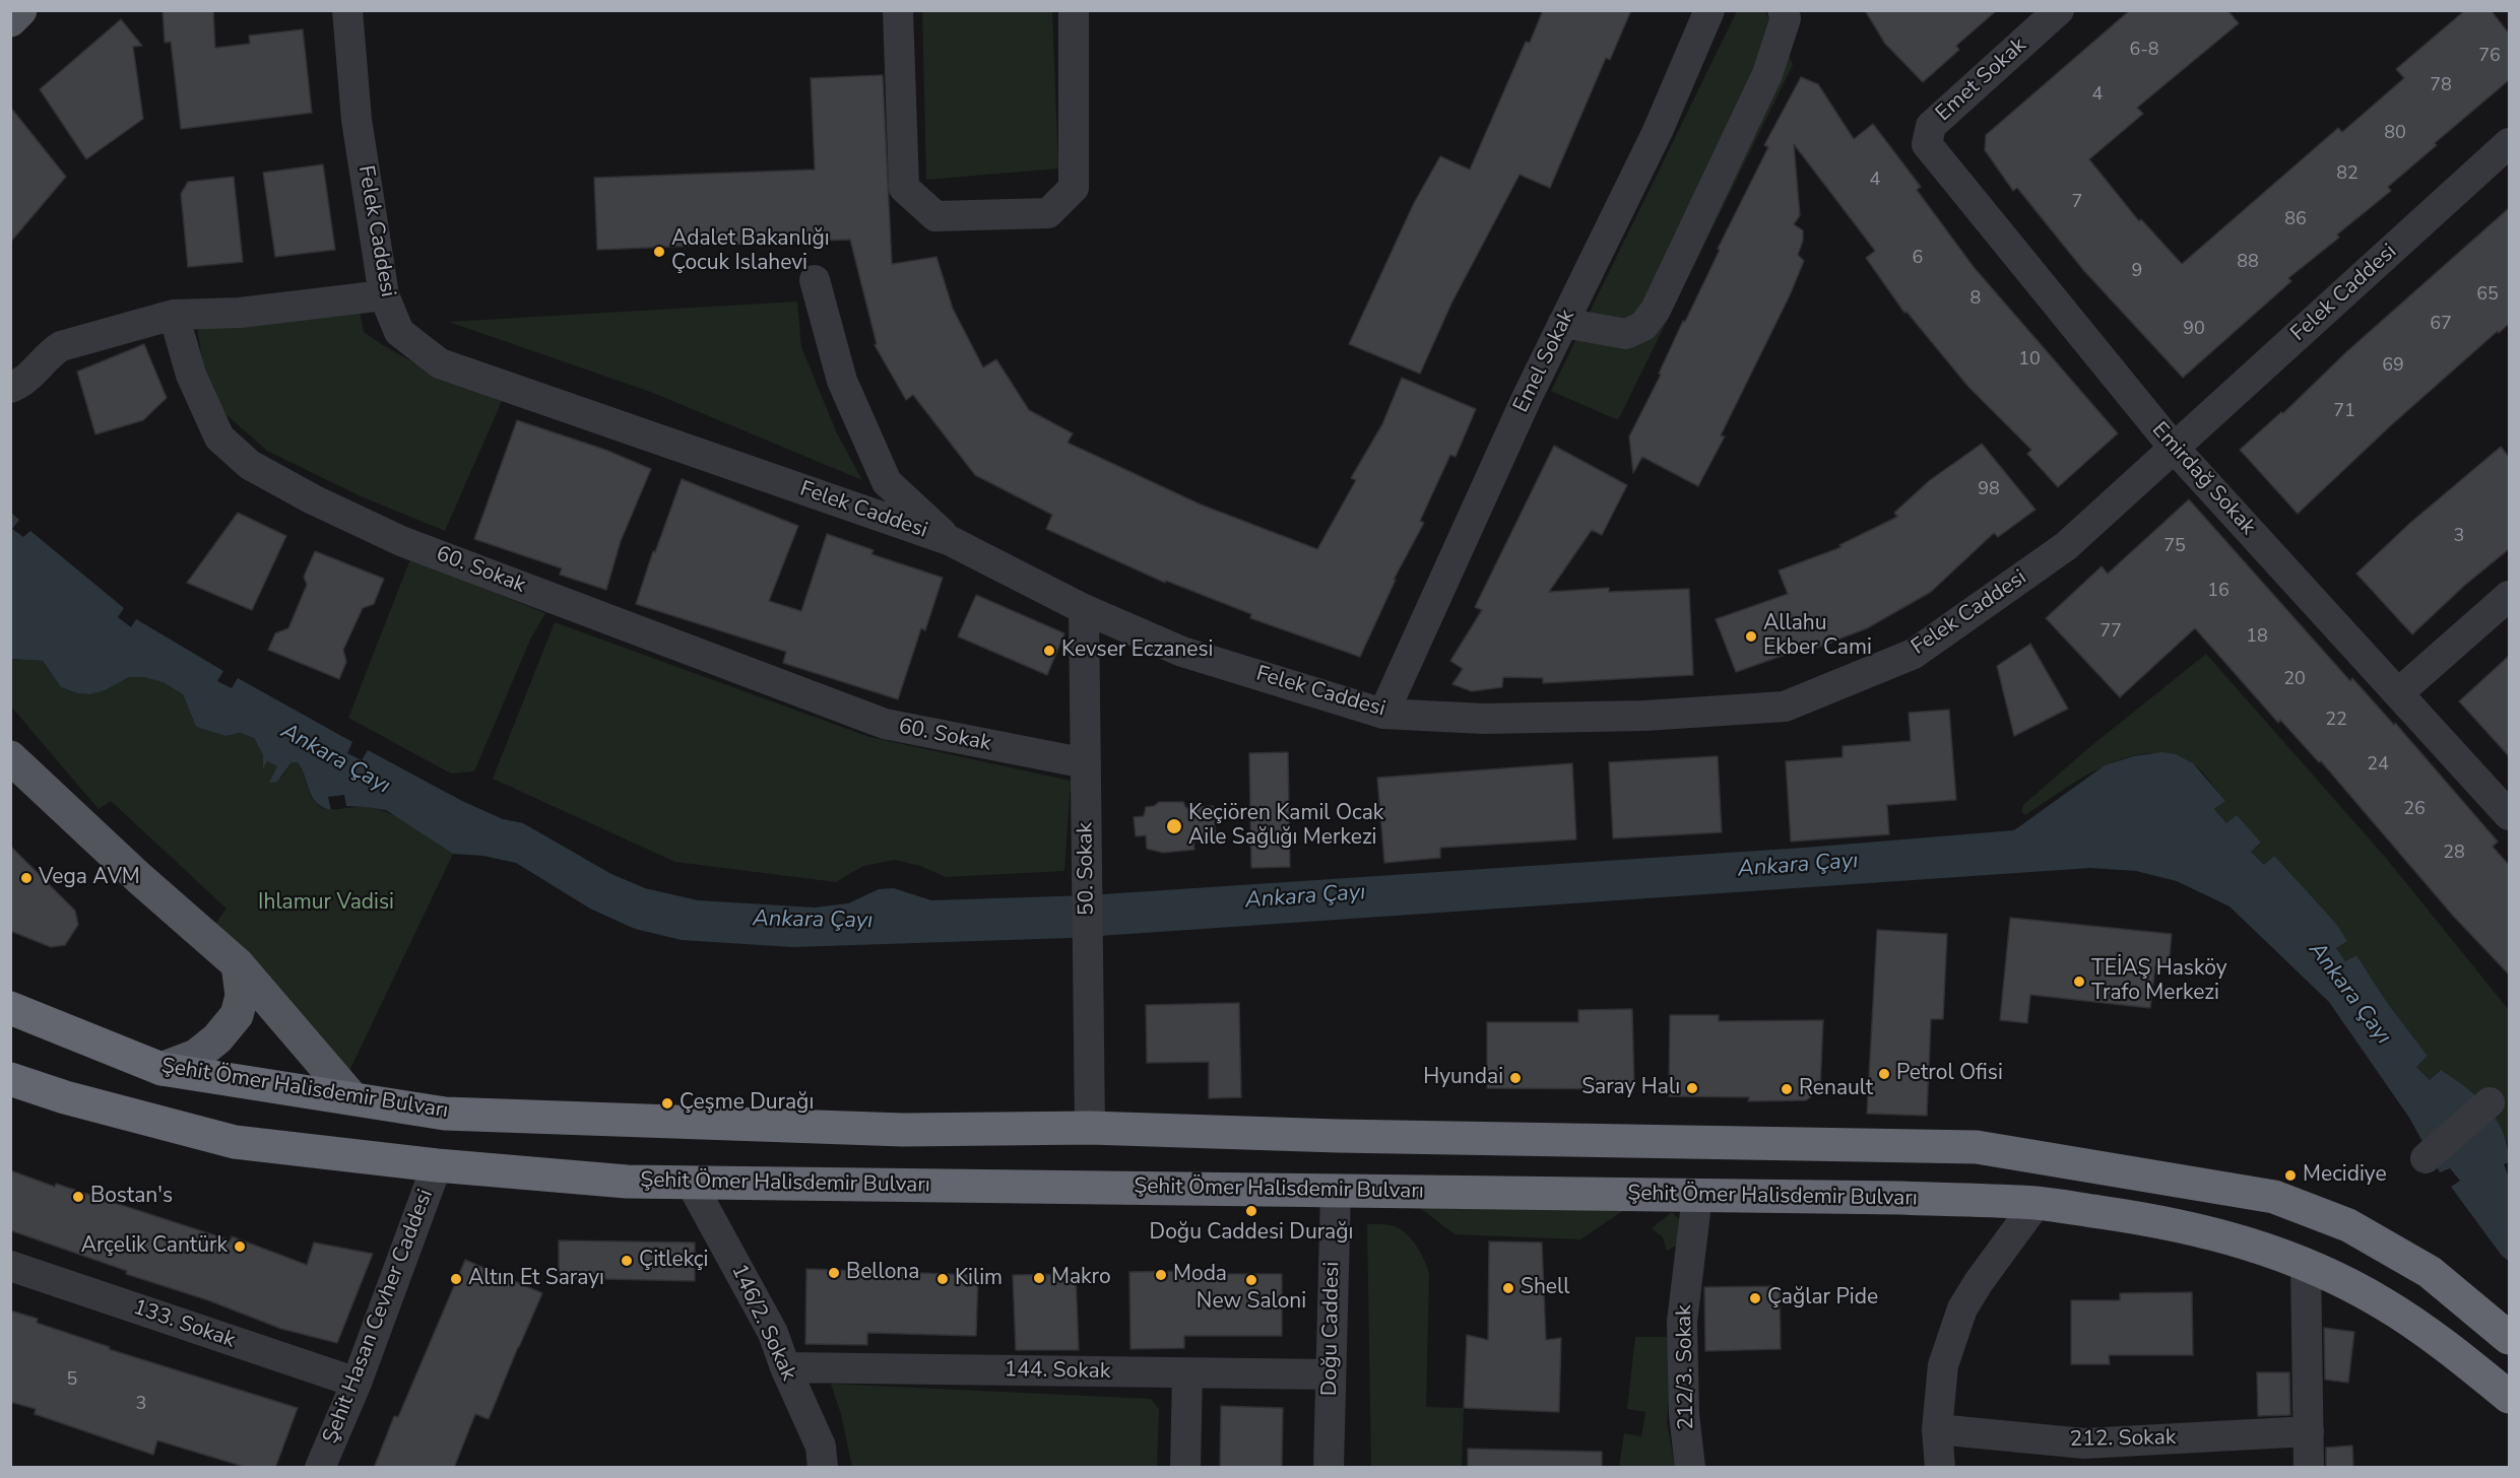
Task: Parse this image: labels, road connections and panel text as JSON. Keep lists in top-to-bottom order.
{
  "streets": {
    "highway": ["Şehit Ömer Halisdemir Bulvarı"],
    "street": [
      "Emet Sokak",
      "Felek Caddesi",
      "Emel Sokak",
      "Emirdağ Sokak",
      "60. Sokak",
      "50. Sokak",
      "Şehit Hasan Cevher Caddesi",
      "146/2. Sokak",
      "133. Sokak",
      "Doğu Caddesi",
      "212/3. Sokak",
      "144. Sokak",
      "212. Sokak"
    ]
  },
  "crossings": [
    ["Emet Sokak", "Emirdağ Sokak"],
    ["Felek Caddesi", "Emel Sokak"],
    ["Felek Caddesi", "Emirdağ Sokak"],
    ["Felek Caddesi", "50. Sokak"],
    ["60. Sokak", "50. Sokak"],
    ["50. Sokak", "Şehit Ömer Halisdemir Bulvarı"],
    ["Şehit Ömer Halisdemir Bulvarı", "Şehit Hasan Cevher Caddesi"],
    ["Şehit Ömer Halisdemir Bulvarı", "146/2. Sokak"],
    ["Şehit Ömer Halisdemir Bulvarı", "Doğu Caddesi"],
    ["Şehit Ömer Halisdemir Bulvarı", "212/3. Sokak"],
    ["Şehit Hasan Cevher Caddesi", "133. Sokak"],
    ["146/2. Sokak", "144. Sokak"],
    ["Doğu Caddesi", "144. Sokak"]
  ],
  "water": ["Ankara Çayı"],
  "parks": ["Ihlamur Vadisi"],
  "places": [
    "Adalet Bakanlığı Çocuk Islahevi",
    "Allahu Ekber Cami",
    "Kevser Eczanesi",
    "Keçiören Kamil Ocak Aile Sağlığı Merkezi",
    "Vega AVM",
    "TEİAŞ Hasköy Trafo Merkezi",
    "Petrol Ofisi",
    "Hyundai",
    "Saray Halı",
    "Renault",
    "Çeşme Durağı",
    "Mecidiye",
    "Bostan's",
    "Doğu Caddesi Durağı",
    "Arçelik Cantürk",
    "Çitlekçi",
    "Bellona",
    "Moda",
    "Makro",
    "Altın Et Sarayı",
    "Kilim",
    "New Saloni",
    "Shell",
    "Çağlar Pide"
  ],
  "house_numbers": [
    "6-8",
    "76",
    "78",
    "4",
    "80",
    "82",
    "4",
    "7",
    "86",
    "6",
    "88",
    "9",
    "65",
    "8",
    "67",
    "90",
    "10",
    "69",
    "71",
    "98",
    "3",
    "75",
    "16",
    "77",
    "18",
    "20",
    "22",
    "24",
    "26",
    "28",
    "5",
    "3"
  ]
}
